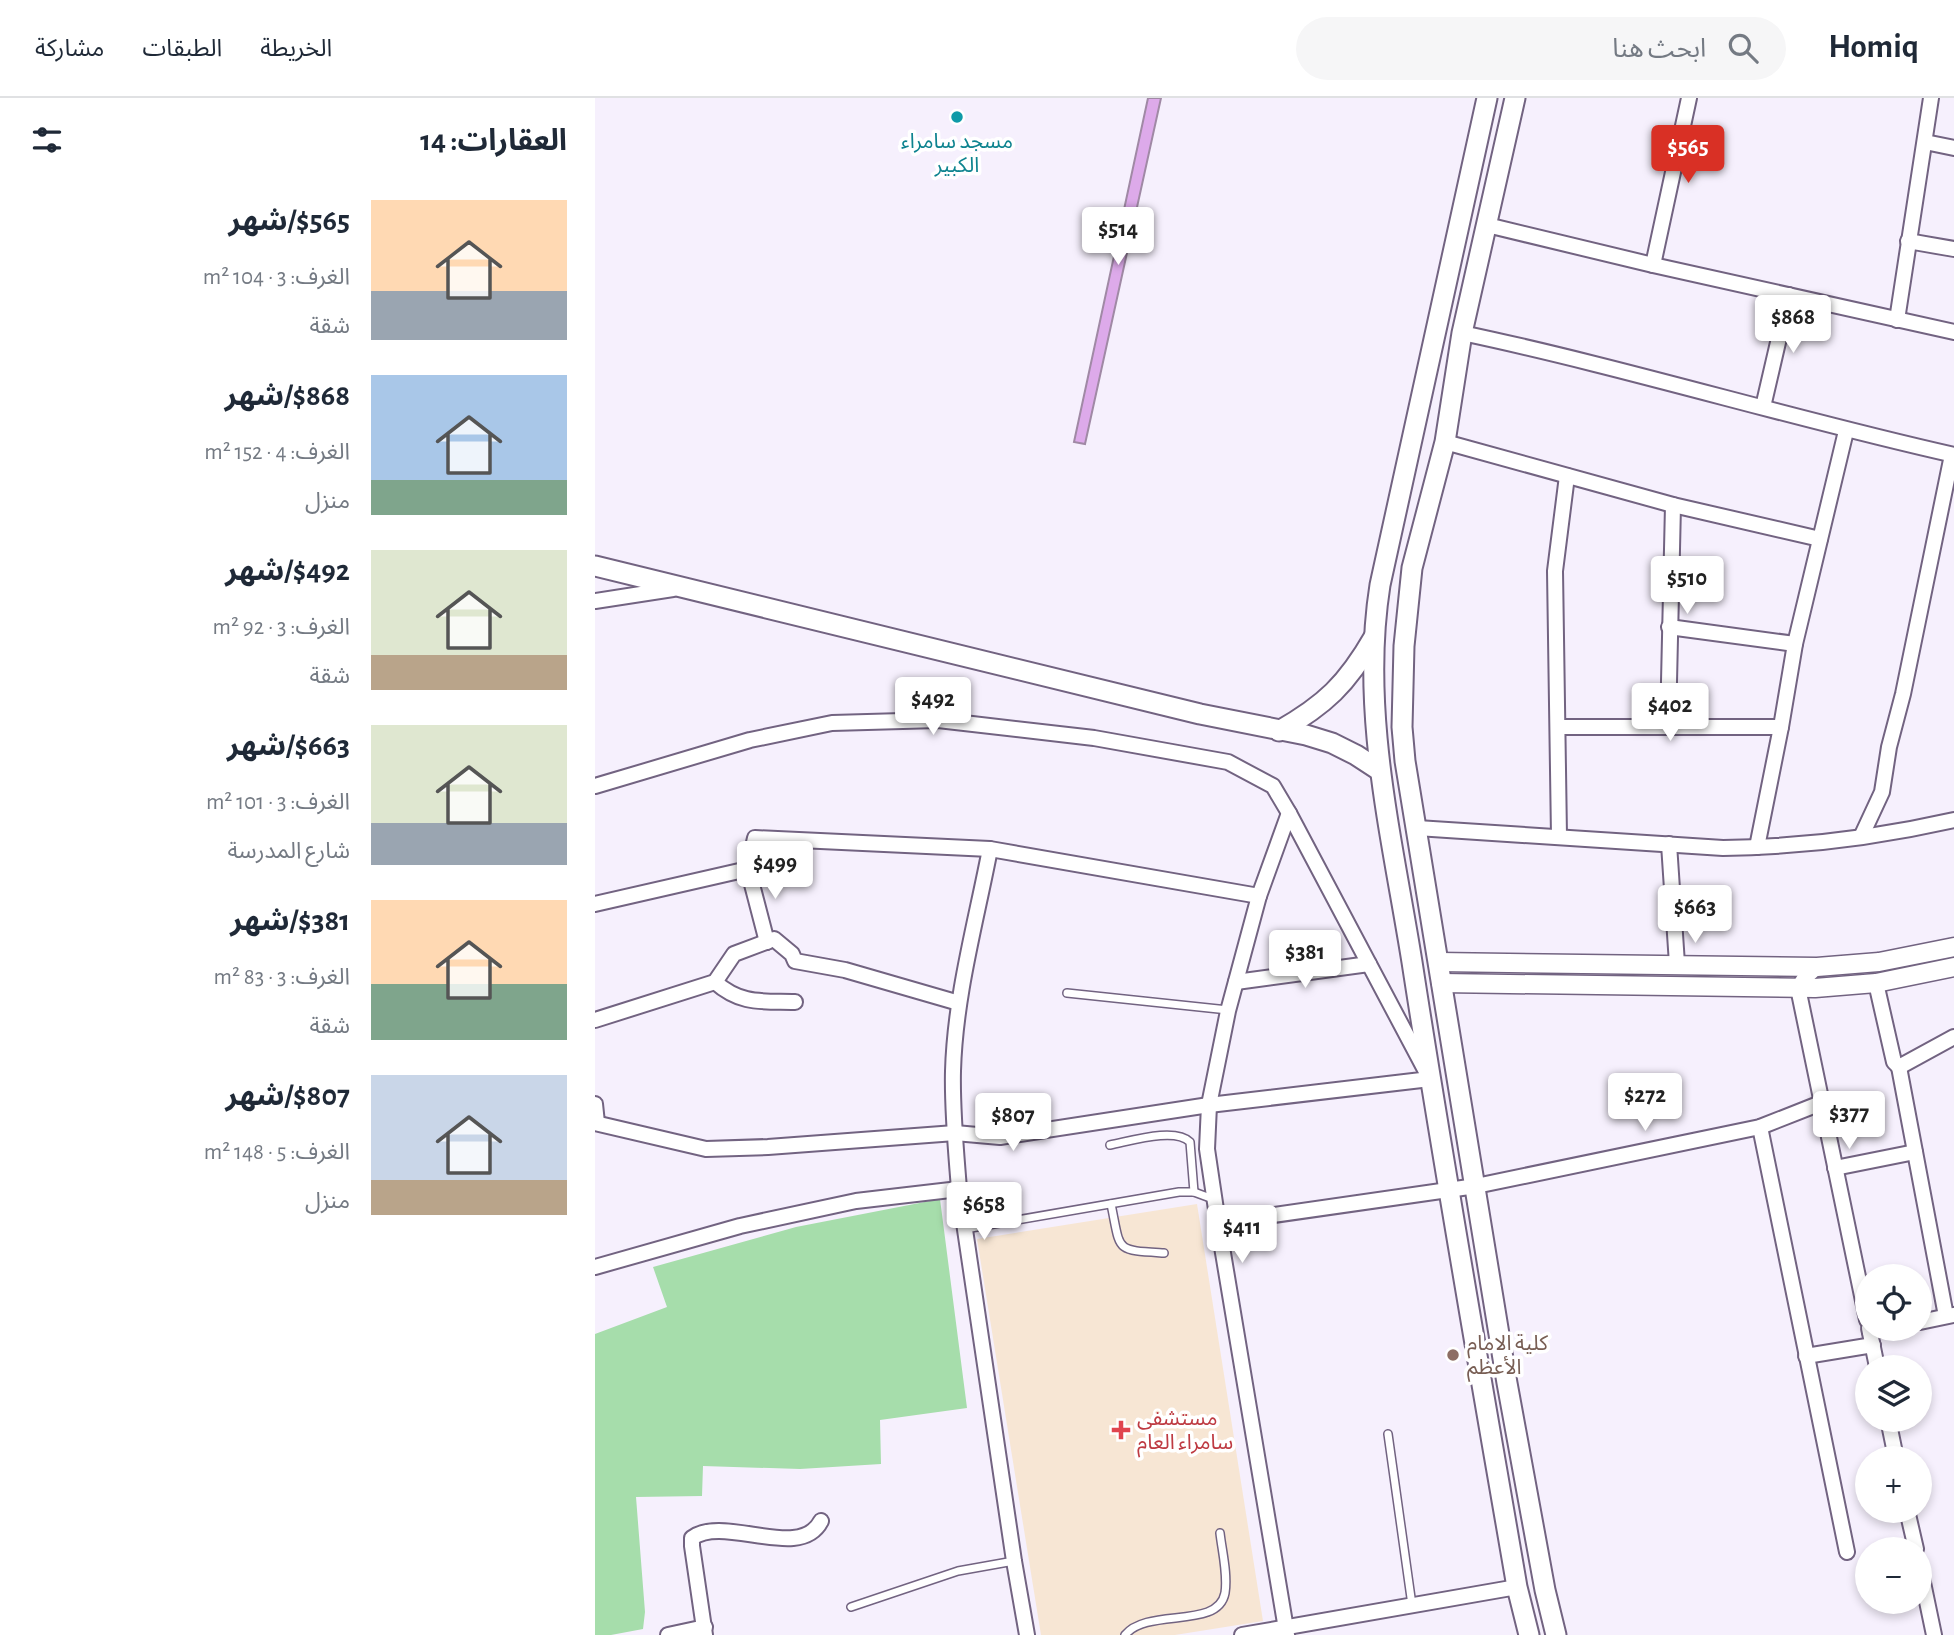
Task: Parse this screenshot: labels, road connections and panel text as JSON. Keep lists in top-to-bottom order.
{
  "places": {
    "other": ["مسجد سامراء الكبير", "كلية الامام الأعظم"],
    "health": ["مستشفى سامراء العام"]
  },
  "page": {
    "header": "Homiq",
    "search": "ابحث هنا",
    "nav": ["الخريطة", "الطبقات", "مشاركة"],
    "heading": "العقارات: 14",
    "price": [
      "$565",
      "$514",
      "$868",
      "$510",
      "$492",
      "$402",
      "$499",
      "$663",
      "$381",
      "$272",
      "$377",
      "$807",
      "$658",
      "$411"
    ],
    "list": [
      {
        "name": "$565/شهر",
        "note": "الغرف: 3 · 104 m² · شقة"
      },
      {
        "name": "$868/شهر",
        "note": "الغرف: 4 · 152 m² · منزل"
      },
      {
        "name": "$492/شهر",
        "note": "الغرف: 3 · 92 m² · شقة"
      },
      {
        "name": "$663/شهر",
        "note": "الغرف: 3 · 101 m² · شارع المدرسة"
      },
      {
        "name": "$381/شهر",
        "note": "الغرف: 3 · 83 m² · شقة"
      },
      {
        "name": "$807/شهر",
        "note": "الغرف: 5 · 148 m² · منزل"
      }
    ],
    "map_buttons": ["+", "−"]
  }
}
